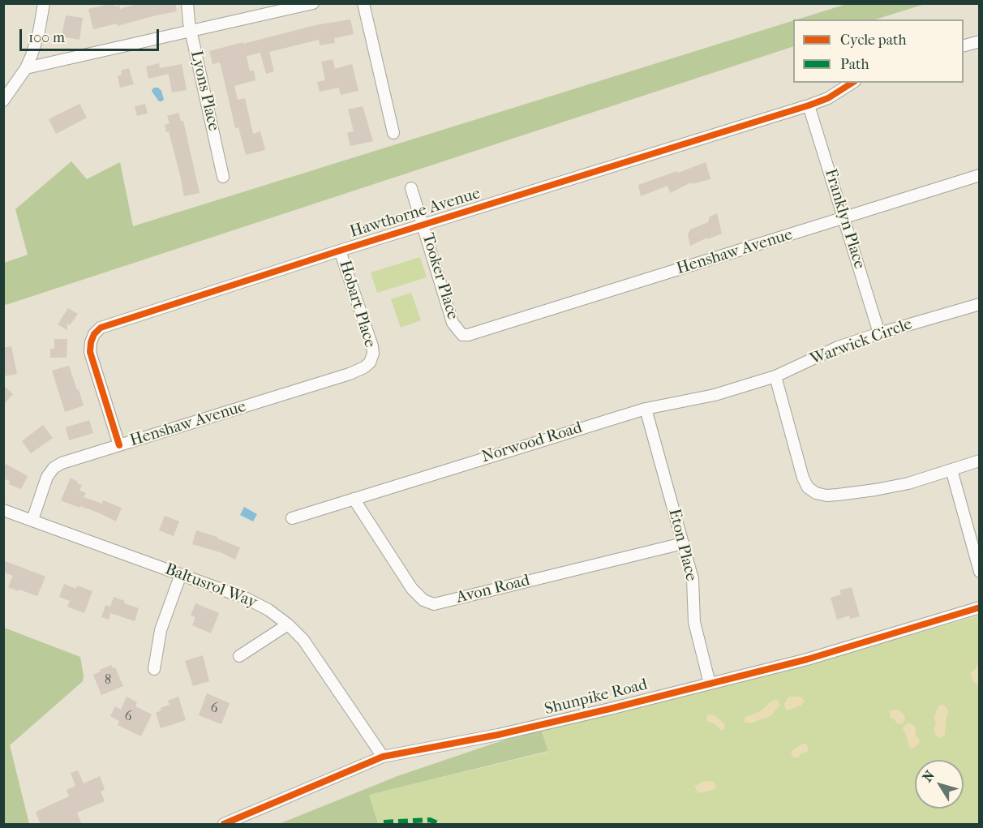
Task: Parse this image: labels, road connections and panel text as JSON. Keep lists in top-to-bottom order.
{
  "streets": {
    "street": [
      "Lyons Place",
      "Hawthorne Avenue",
      "Franklyn Place",
      "Henshaw Avenue",
      "Tooker Place",
      "Hobart Place",
      "Warwick Circle",
      "Norwood Road",
      "Eton Place",
      "Baltusrol Way",
      "Avon Road",
      "Shunpike Road"
    ]
  },
  "crossings": [
    ["Hawthorne Avenue", "Franklyn Place"],
    ["Hawthorne Avenue", "Henshaw Avenue"],
    ["Hawthorne Avenue", "Tooker Place"],
    ["Hawthorne Avenue", "Hobart Place"],
    ["Franklyn Place", "Henshaw Avenue"],
    ["Franklyn Place", "Warwick Circle"],
    ["Henshaw Avenue", "Tooker Place"],
    ["Henshaw Avenue", "Hobart Place"],
    ["Henshaw Avenue", "Baltusrol Way"],
    ["Warwick Circle", "Norwood Road"],
    ["Norwood Road", "Eton Place"],
    ["Norwood Road", "Avon Road"],
    ["Eton Place", "Avon Road"],
    ["Eton Place", "Shunpike Road"],
    ["Baltusrol Way", "Shunpike Road"]
  ],
  "house_numbers": ["8", "6", "6"],
  "legend": ["Cycle path", "Path"],
  "scale_bar": "100 m",
  "north": "top left"
}
